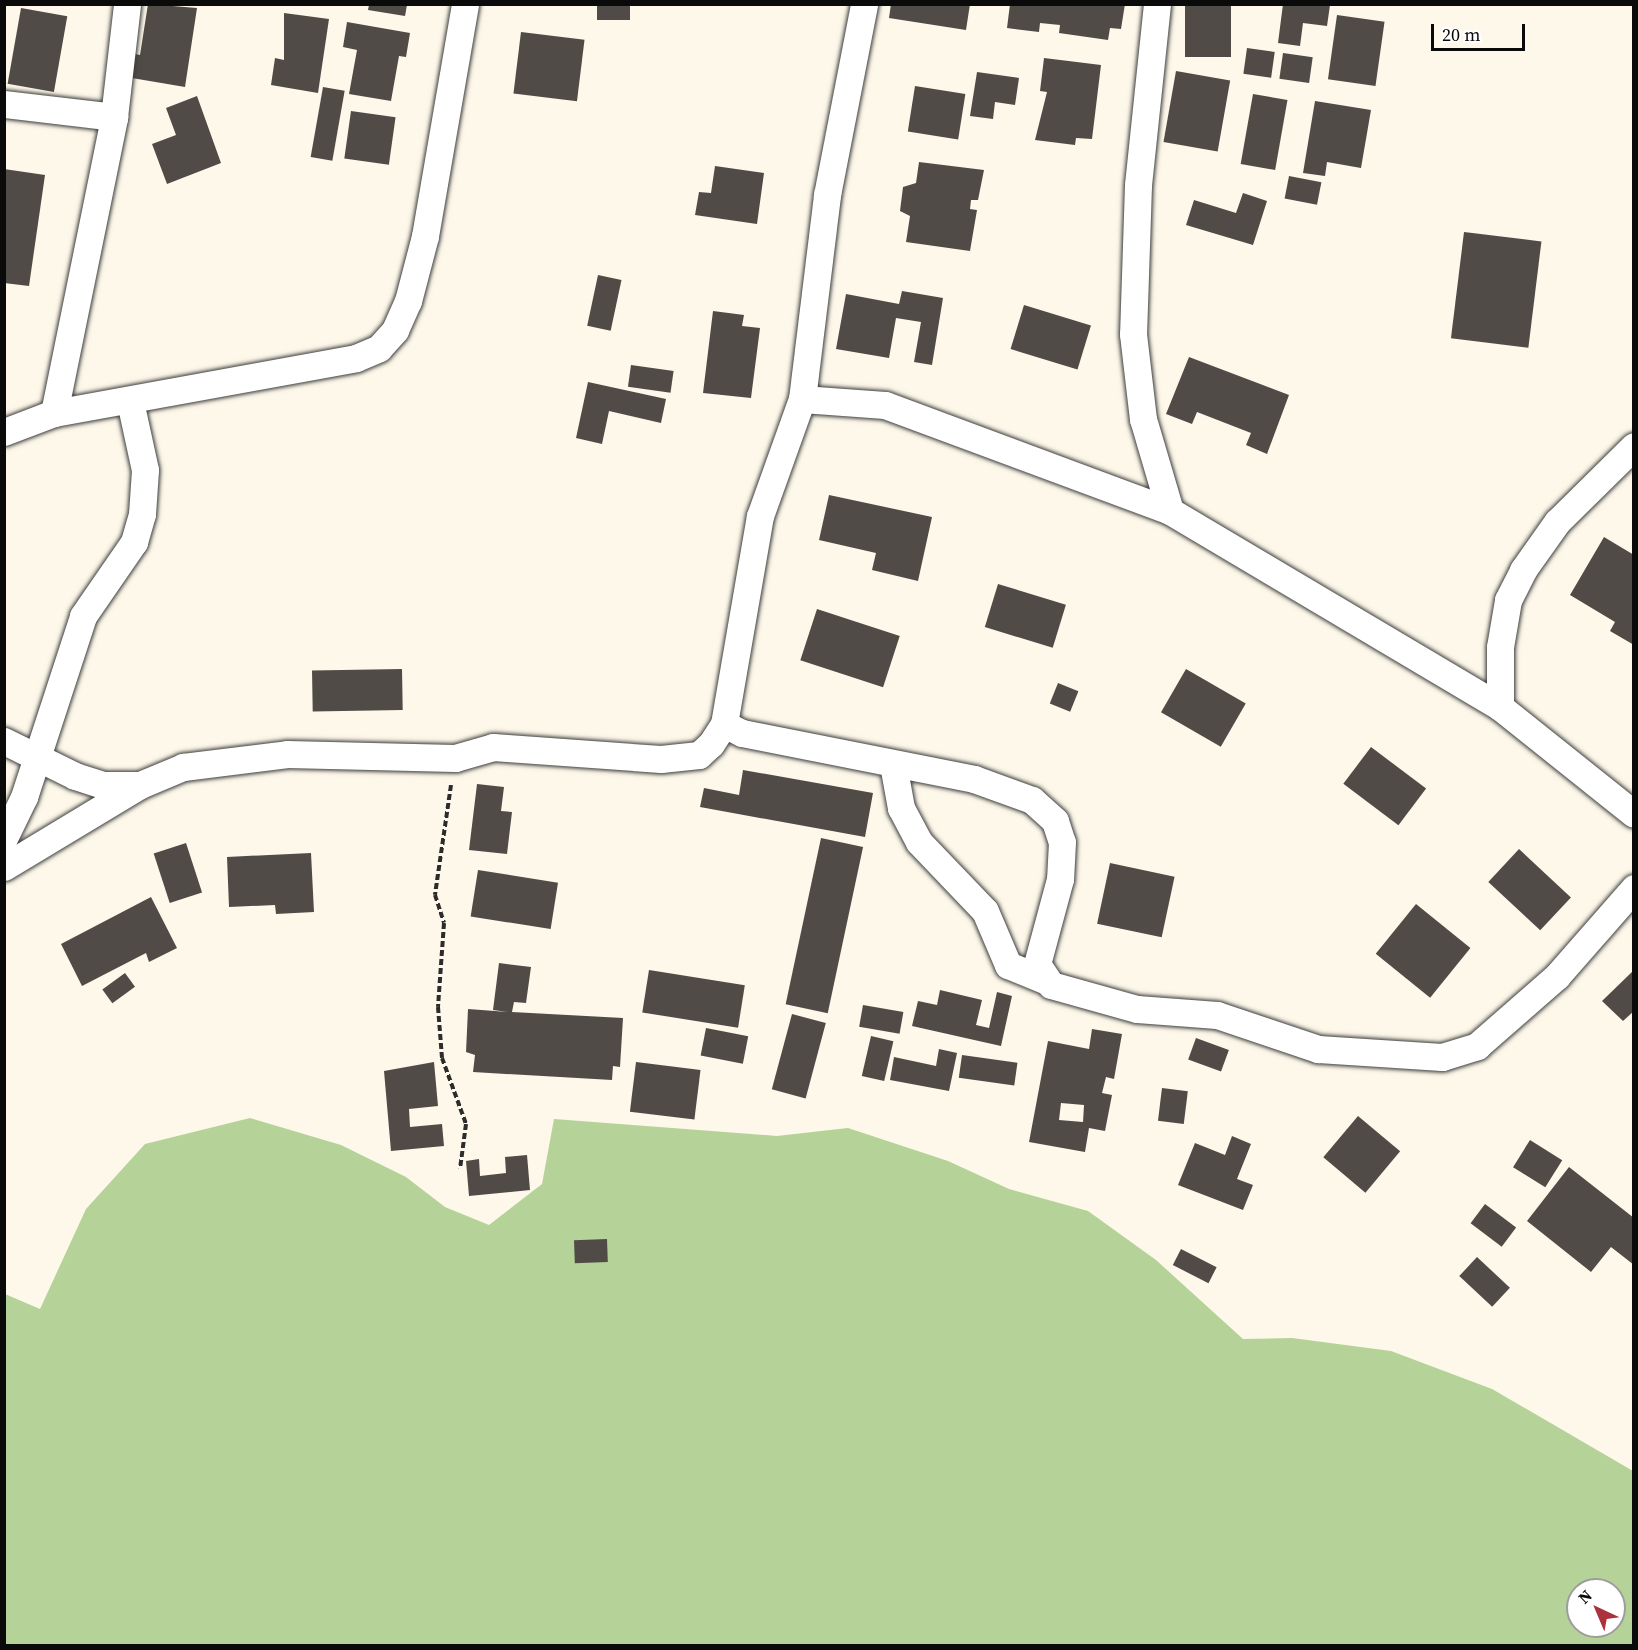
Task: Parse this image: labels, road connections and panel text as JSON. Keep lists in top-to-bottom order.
{
  "scale_bar": "20 m",
  "north": "top left"
}
